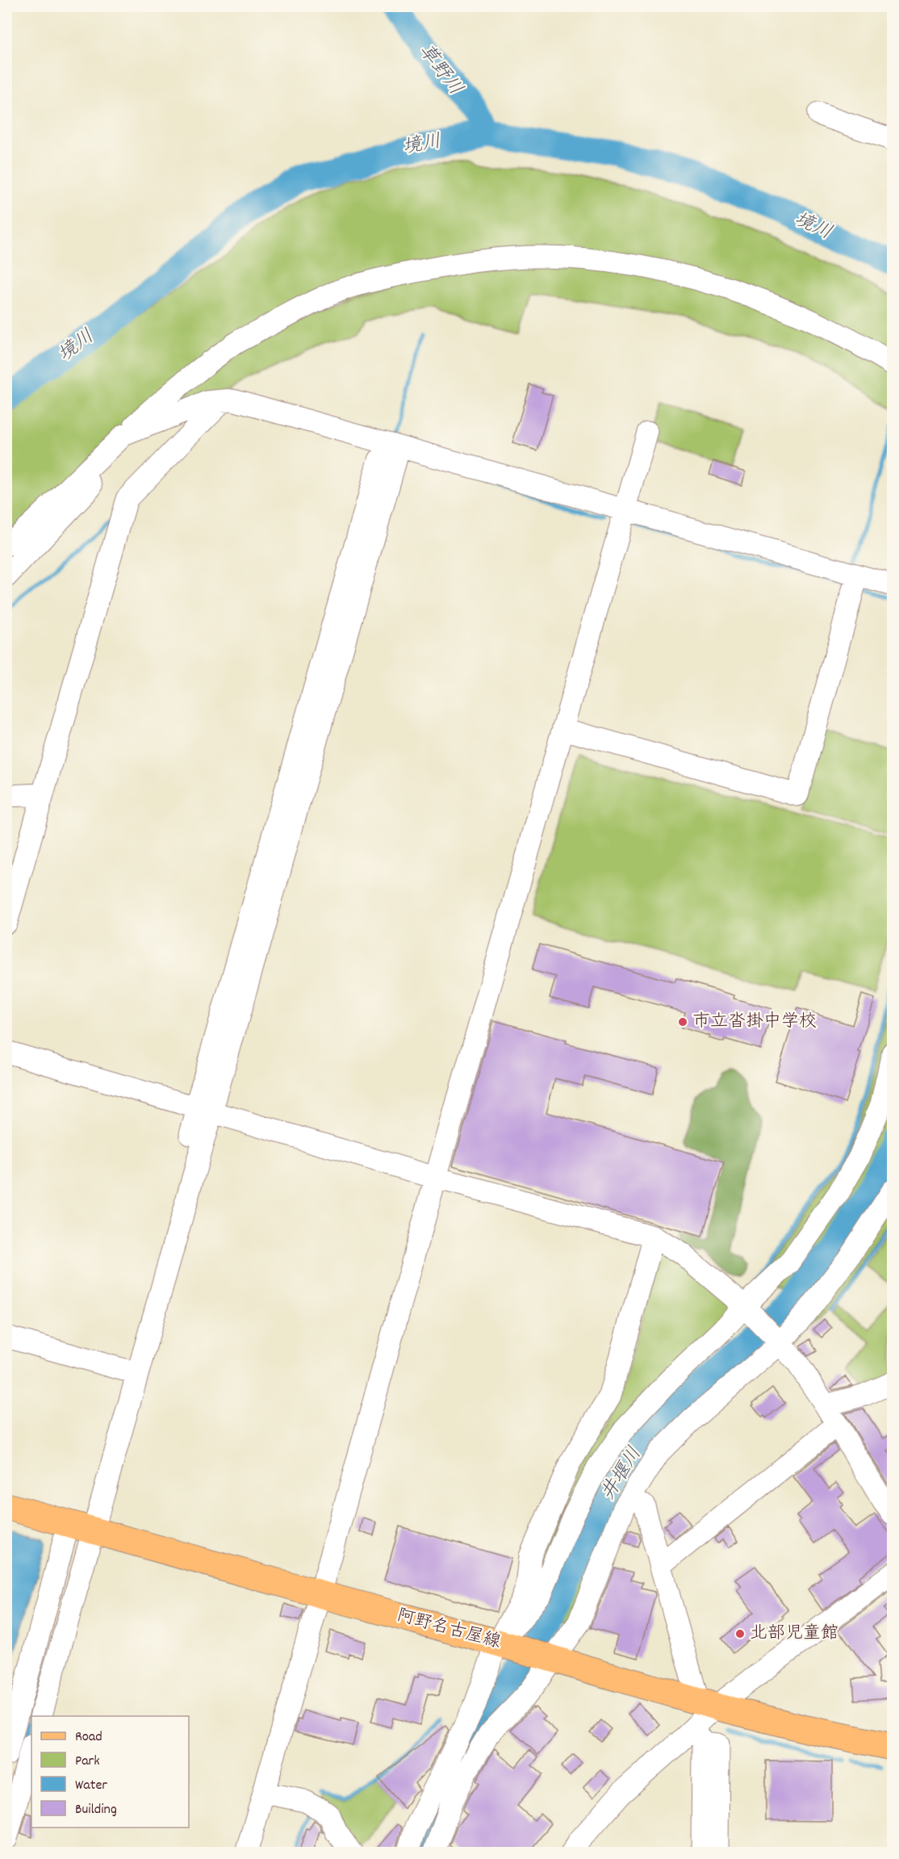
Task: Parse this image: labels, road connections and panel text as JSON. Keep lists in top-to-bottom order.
{
  "streets": {
    "main road": ["阿野名古屋線"]
  },
  "water": ["草野川", "境川", "井堰川"],
  "places": ["市立沓掛中学校", "北部児童館"],
  "legend": [
    "Road",
    "Park",
    "Water",
    "Building"
  ]
}
